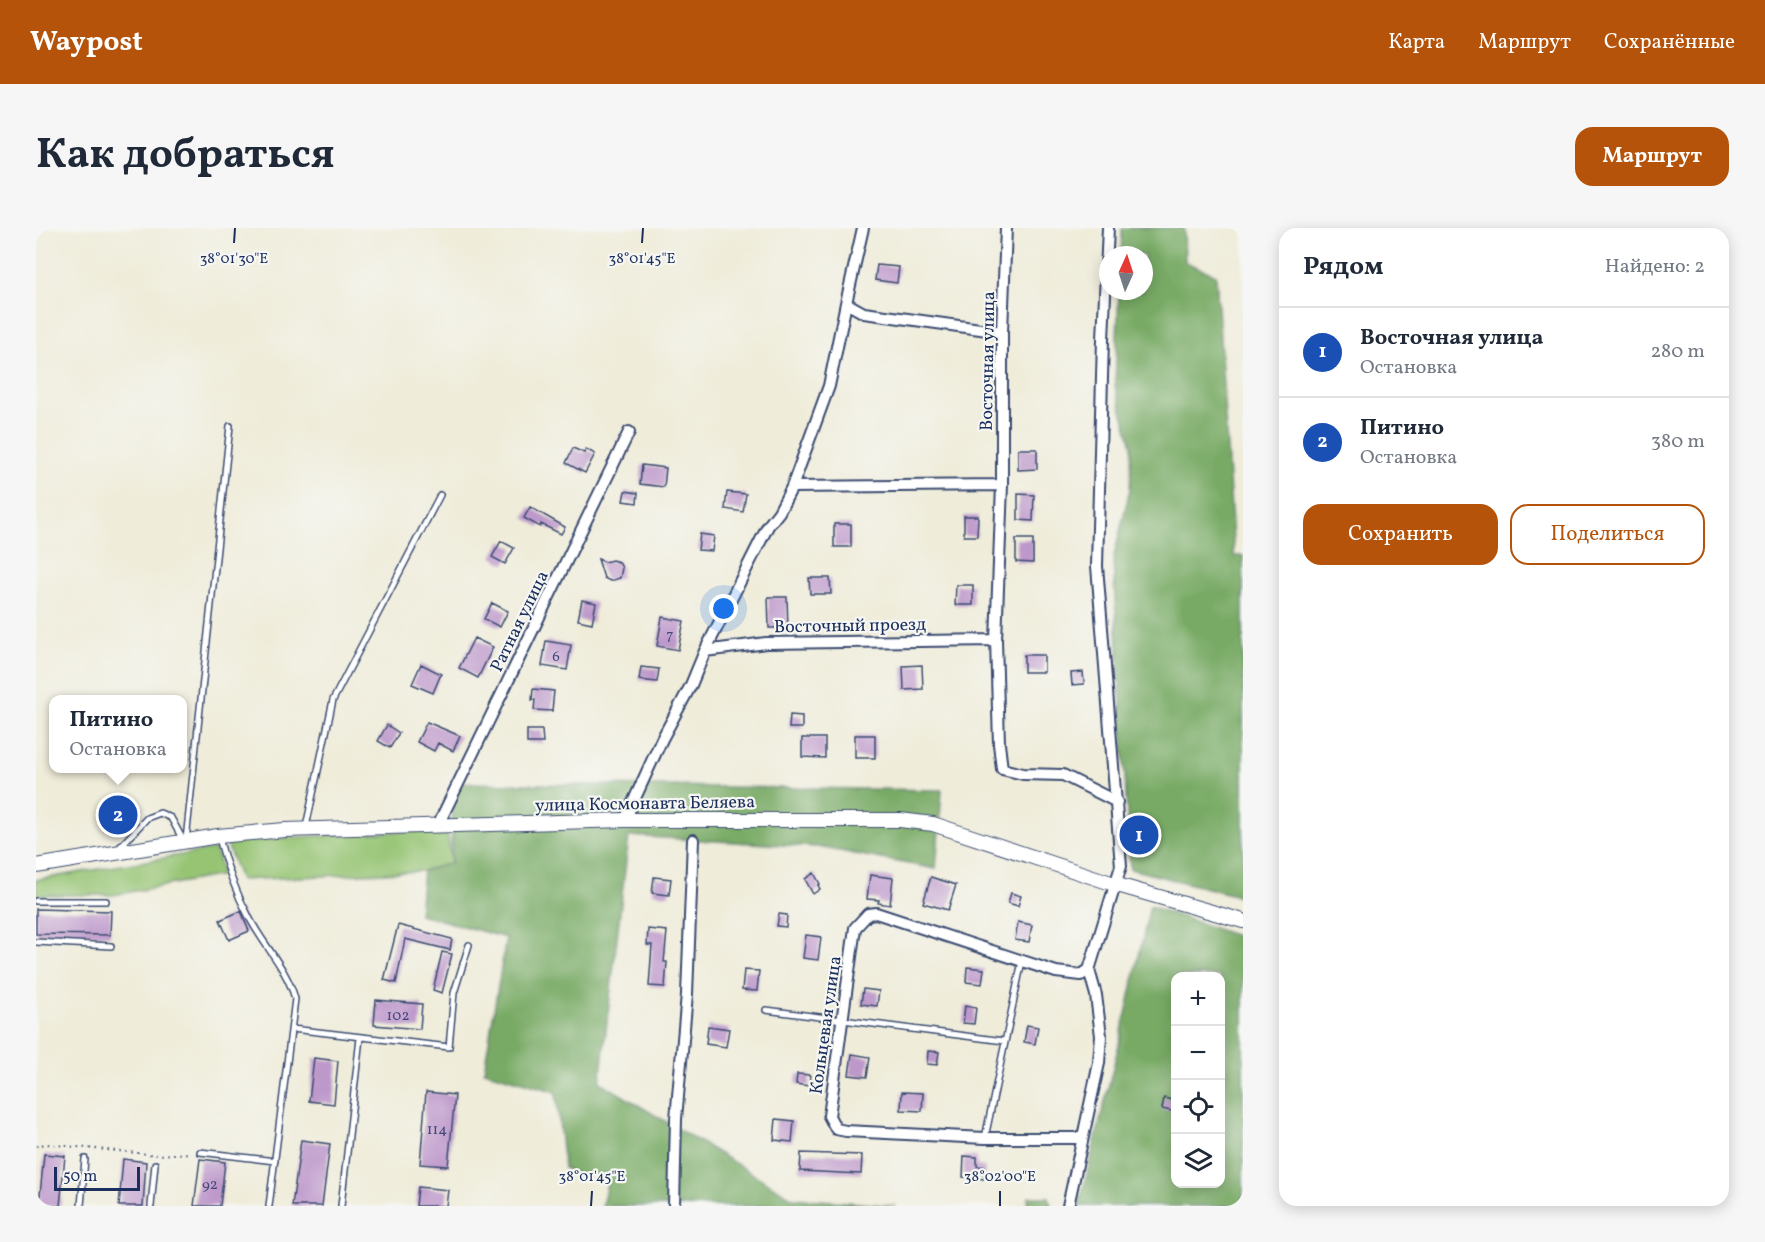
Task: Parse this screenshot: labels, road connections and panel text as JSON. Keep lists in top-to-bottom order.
{
  "streets": {
    "street": [
      "Восточная улица",
      "Ратная улица",
      "Восточный проезд",
      "улица Космонавта Беляева",
      "Кольцевая улица"
    ]
  },
  "crossings": [
    ["Восточная улица", "Восточный проезд"],
    ["Ратная улица", "улица Космонавта Беляева"]
  ],
  "house_numbers": [
    "7",
    "6",
    "102",
    "114",
    "92"
  ],
  "scale_bar": "50 m",
  "north": "top",
  "page": {
    "header": "Waypost",
    "nav": ["Карта", "Маршрут", "Сохранённые"],
    "title": "Как добраться",
    "buttons": [
      "Маршрут",
      ["Сохранить", "Поделиться"]
    ],
    "heading": ["Рядом", "Найдено: 2"],
    "list": [
      {
        "mark": "1",
        "name": "Восточная улица",
        "note": "Остановка",
        "value": "280 m"
      },
      {
        "mark": "2",
        "name": "Питино",
        "note": "Остановка",
        "value": "380 m"
      }
    ],
    "popup": ["Питино", "Остановка"],
    "pins": ["2", "1"],
    "map_buttons": ["+", "−"],
    "scale": "50 m"
  },
  "coordinates": ["38°01'30\"E", "38°01'45\"E", "38°02'00\"E"]
}
